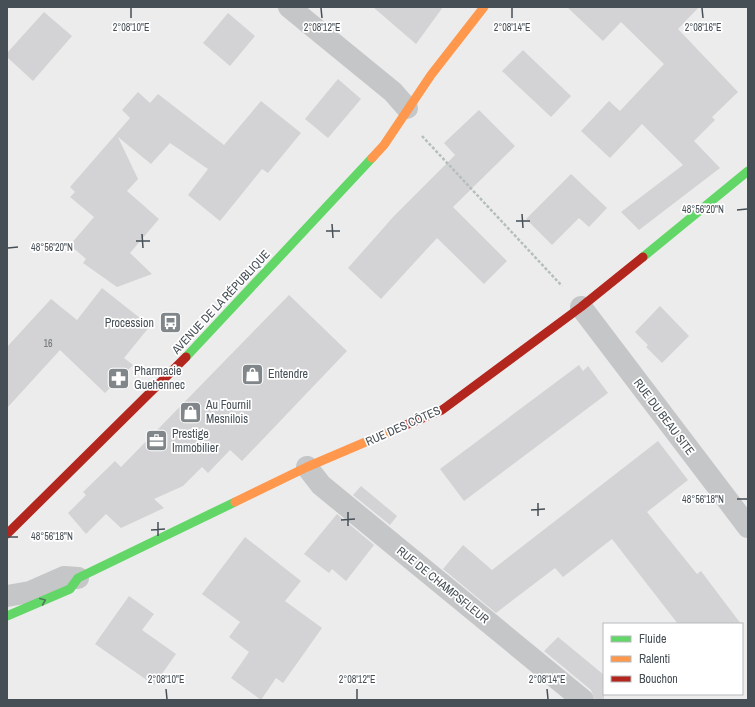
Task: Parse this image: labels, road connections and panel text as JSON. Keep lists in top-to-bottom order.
{
  "streets": {
    "street": [
      "AVENUE DE LA RÉPUBLIQUE",
      "RUE DU BEAU SITE",
      "RUE DES CÔTES",
      "RUE DE CHAMPSFLEUR"
    ]
  },
  "crossings": [
    ["RUE DU BEAU SITE", "RUE DES CÔTES"],
    ["RUE DES CÔTES", "RUE DE CHAMPSFLEUR"]
  ],
  "places": {
    "bus stop": ["Procession"],
    "shop": ["Entendre", "Au Fournil Mesnilois"],
    "pharmacy": ["Pharmacie Guehennec"],
    "office": ["Prestige Immobilier"]
  },
  "house_numbers": ["16"],
  "legend": ["Fluide", "Ralenti", "Bouchon"],
  "coordinates": [
    "2°08'10\"E",
    "2°08'12\"E",
    "2°08'14\"E",
    "2°08'16\"E",
    "48°56'20\"N",
    "48°56'18\"N"
  ]
}
